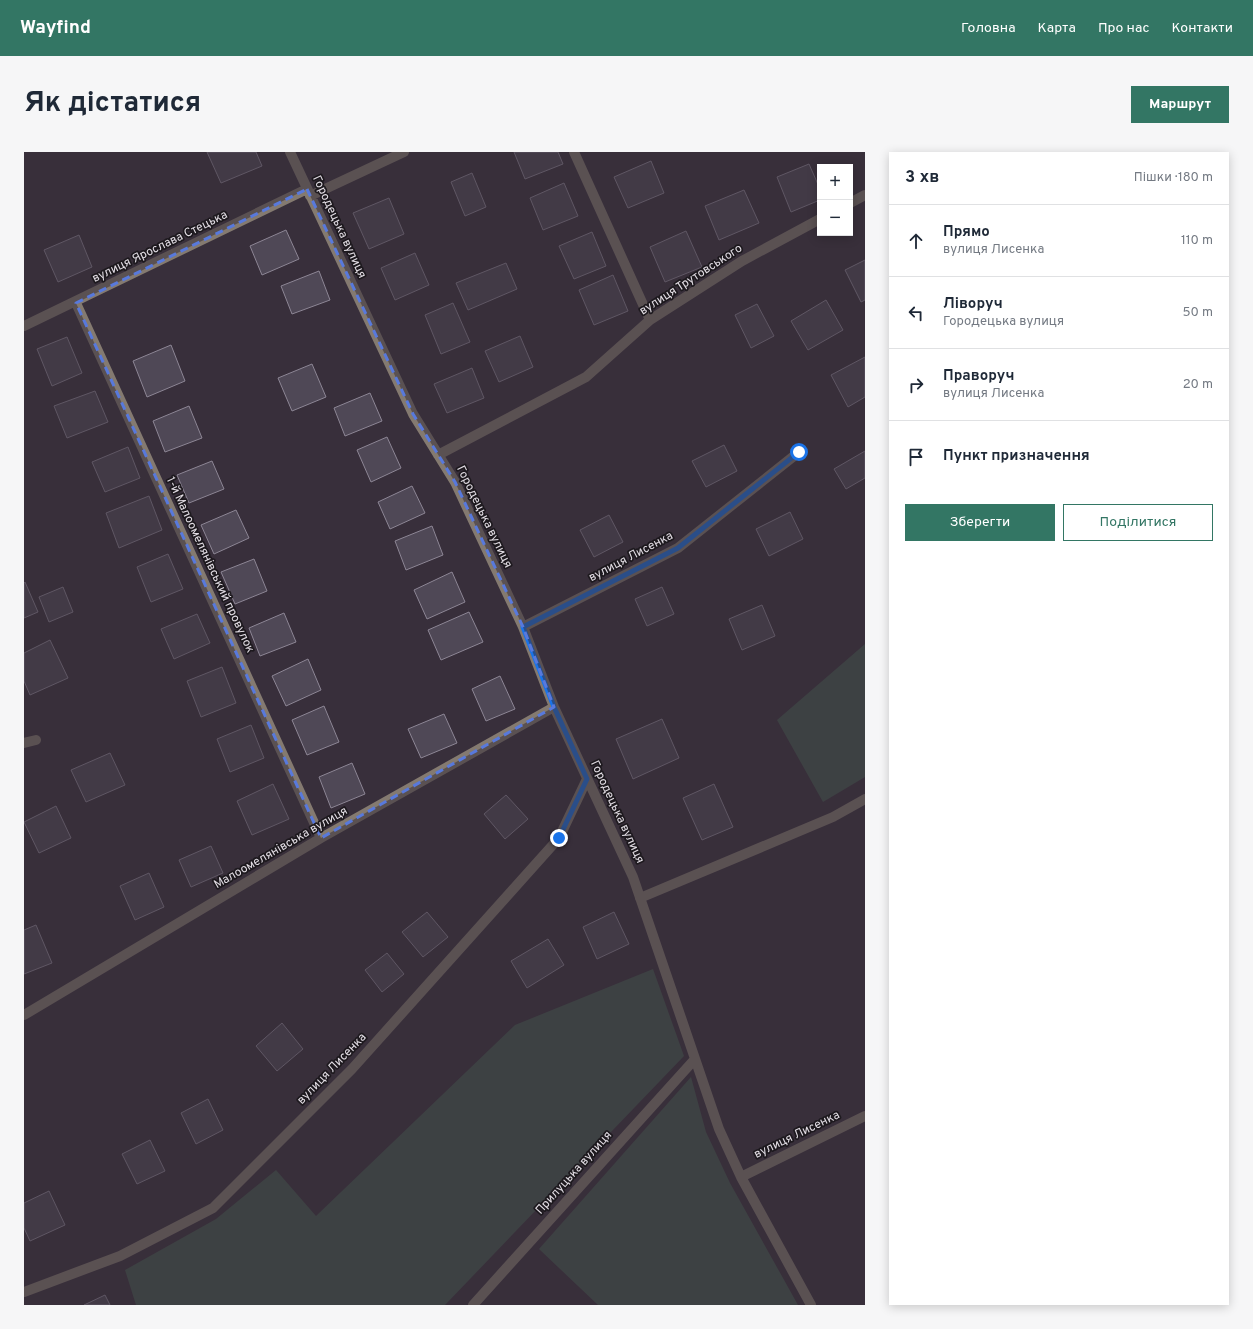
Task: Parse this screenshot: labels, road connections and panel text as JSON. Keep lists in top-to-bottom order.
{
  "streets": {
    "street": [
      "Городецька вулиця",
      "вулиця Ярослава Стецька",
      "вулиця Трутовського",
      "вулиця Лисенка",
      "1-й Малоомелянівський провулок",
      "Малоомелянівська вулиця",
      "Прилуцька вулиця"
    ]
  },
  "crossings": [
    ["Городецька вулиця", "вулиця Ярослава Стецька"],
    ["Городецька вулиця", "вулиця Трутовського"],
    ["Городецька вулиця", "вулиця Лисенка"],
    ["Городецька вулиця", "Малоомелянівська вулиця"],
    ["Городецька вулиця", "Прилуцька вулиця"],
    ["вулиця Ярослава Стецька", "1-й Малоомелянівський провулок"],
    ["1-й Малоомелянівський провулок", "Малоомелянівська вулиця"]
  ],
  "page": {
    "header": "Wayfind",
    "nav": [
      "Головна",
      "Карта",
      "Про нас",
      "Контакти"
    ],
    "title": "Як дістатися",
    "buttons": [
      "Маршрут",
      ["Зберегти", "Поділитися"]
    ],
    "heading": ["3 хв", "Пішки · 180 m"],
    "map_buttons": ["+", "−"],
    "list": [
      ["Прямо", "вулиця Лисенка", "110 m"],
      ["Ліворуч", "Городецька вулиця", "50 m"],
      ["Праворуч", "вулиця Лисенка", "20 m"],
      "Пункт призначення"
    ]
  }
}
